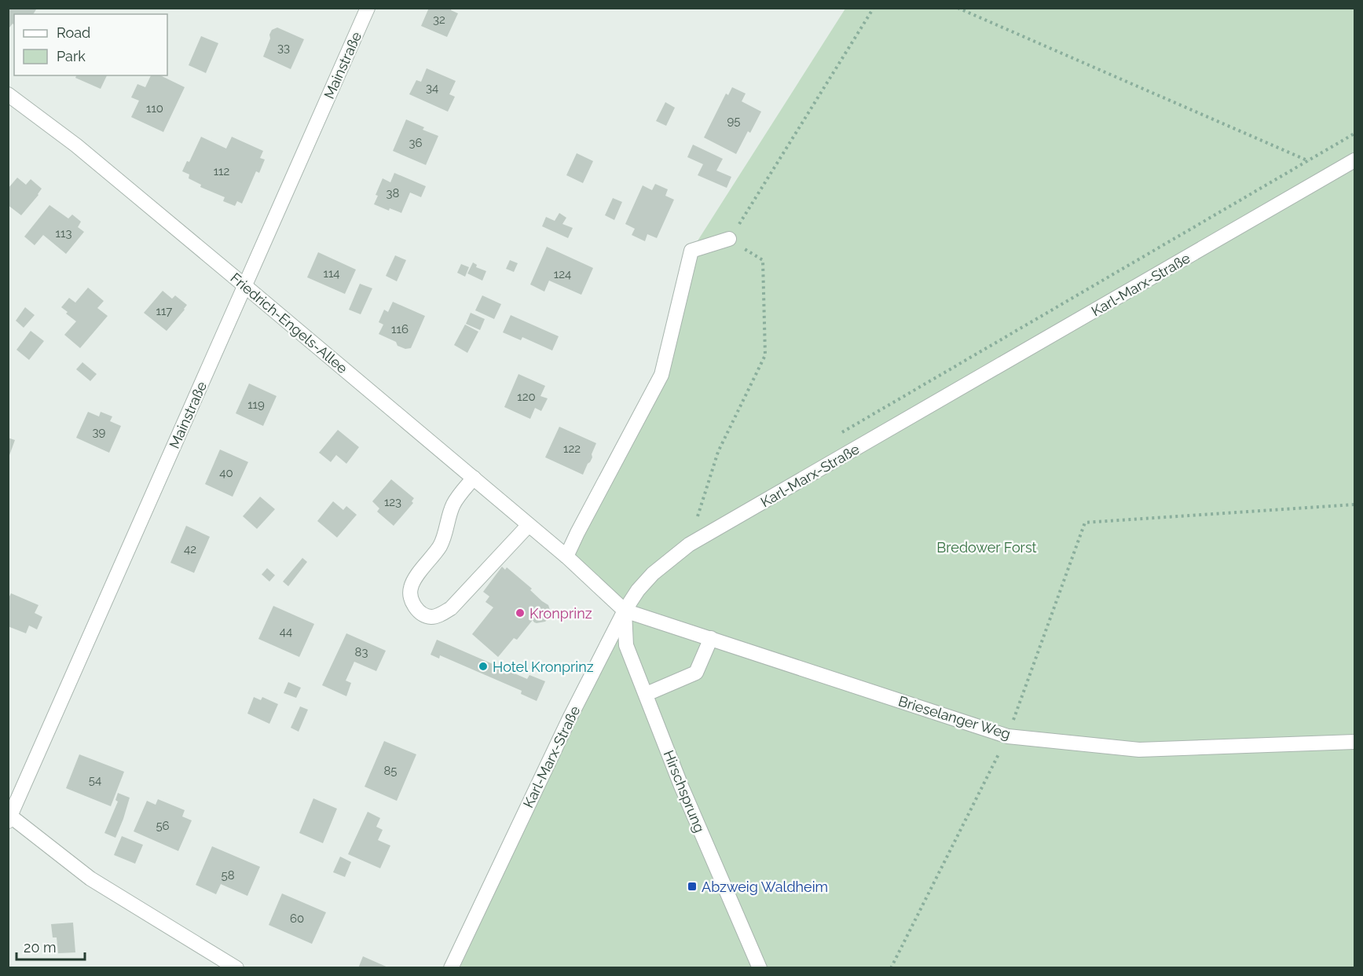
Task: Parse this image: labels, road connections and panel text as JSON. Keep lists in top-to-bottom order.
{
  "streets": {
    "street": [
      "Mainstraße",
      "Karl-Marx-Straße",
      "Friedrich-Engels-Allee",
      "Brieselanger Weg",
      "Hirschsprung"
    ]
  },
  "crossings": [
    ["Mainstraße", "Friedrich-Engels-Allee"],
    ["Karl-Marx-Straße", "Friedrich-Engels-Allee"],
    ["Karl-Marx-Straße", "Brieselanger Weg"],
    ["Karl-Marx-Straße", "Hirschsprung"],
    ["Friedrich-Engels-Allee", "Brieselanger Weg"],
    ["Friedrich-Engels-Allee", "Hirschsprung"],
    ["Brieselanger Weg", "Hirschsprung"]
  ],
  "parks": ["Bredower Forst"],
  "places": {
    "other": ["Kronprinz", "Hotel Kronprinz"],
    "transit": ["Abzweig Waldheim"]
  },
  "house_numbers": [
    "32",
    "33",
    "34",
    "110",
    "95",
    "36",
    "112",
    "38",
    "113",
    "114",
    "124",
    "117",
    "116",
    "120",
    "119",
    "39",
    "122",
    "40",
    "123",
    "42",
    "44",
    "83",
    "85",
    "54",
    "56",
    "58",
    "60"
  ],
  "legend": ["Road", "Park"],
  "scale_bar": "20 m"
}
